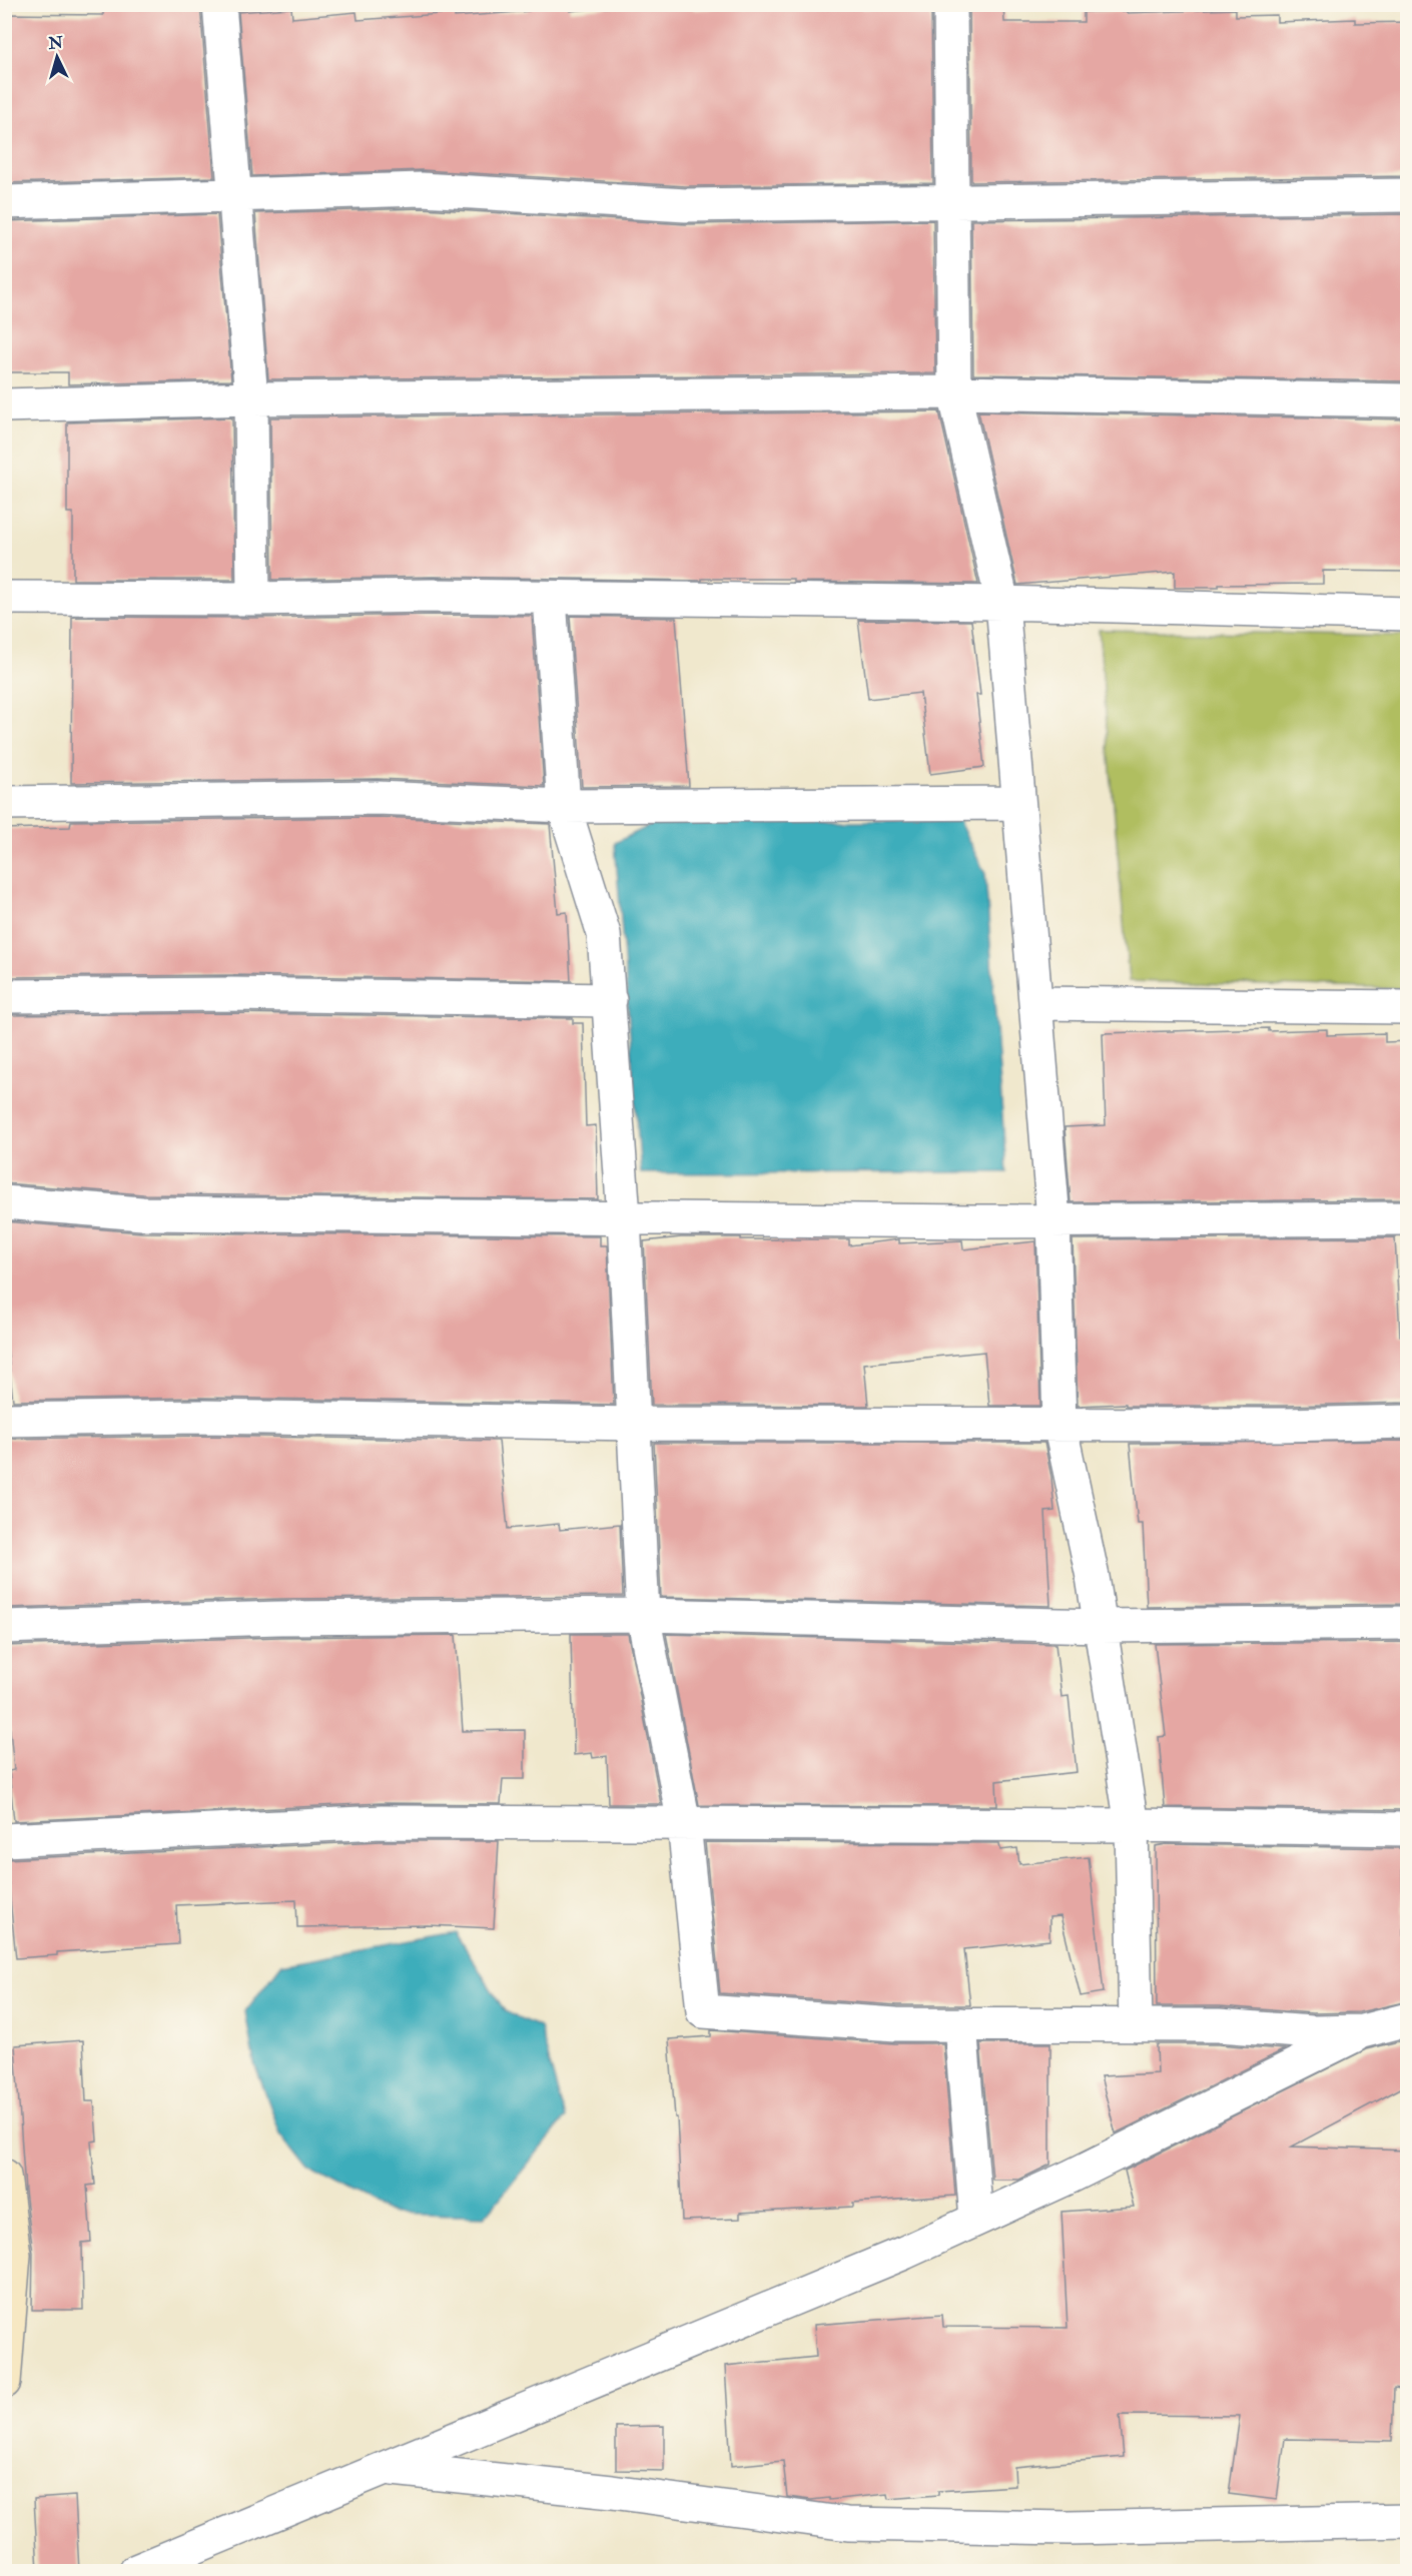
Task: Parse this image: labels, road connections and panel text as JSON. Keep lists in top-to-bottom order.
{
  "north": "top"
}
